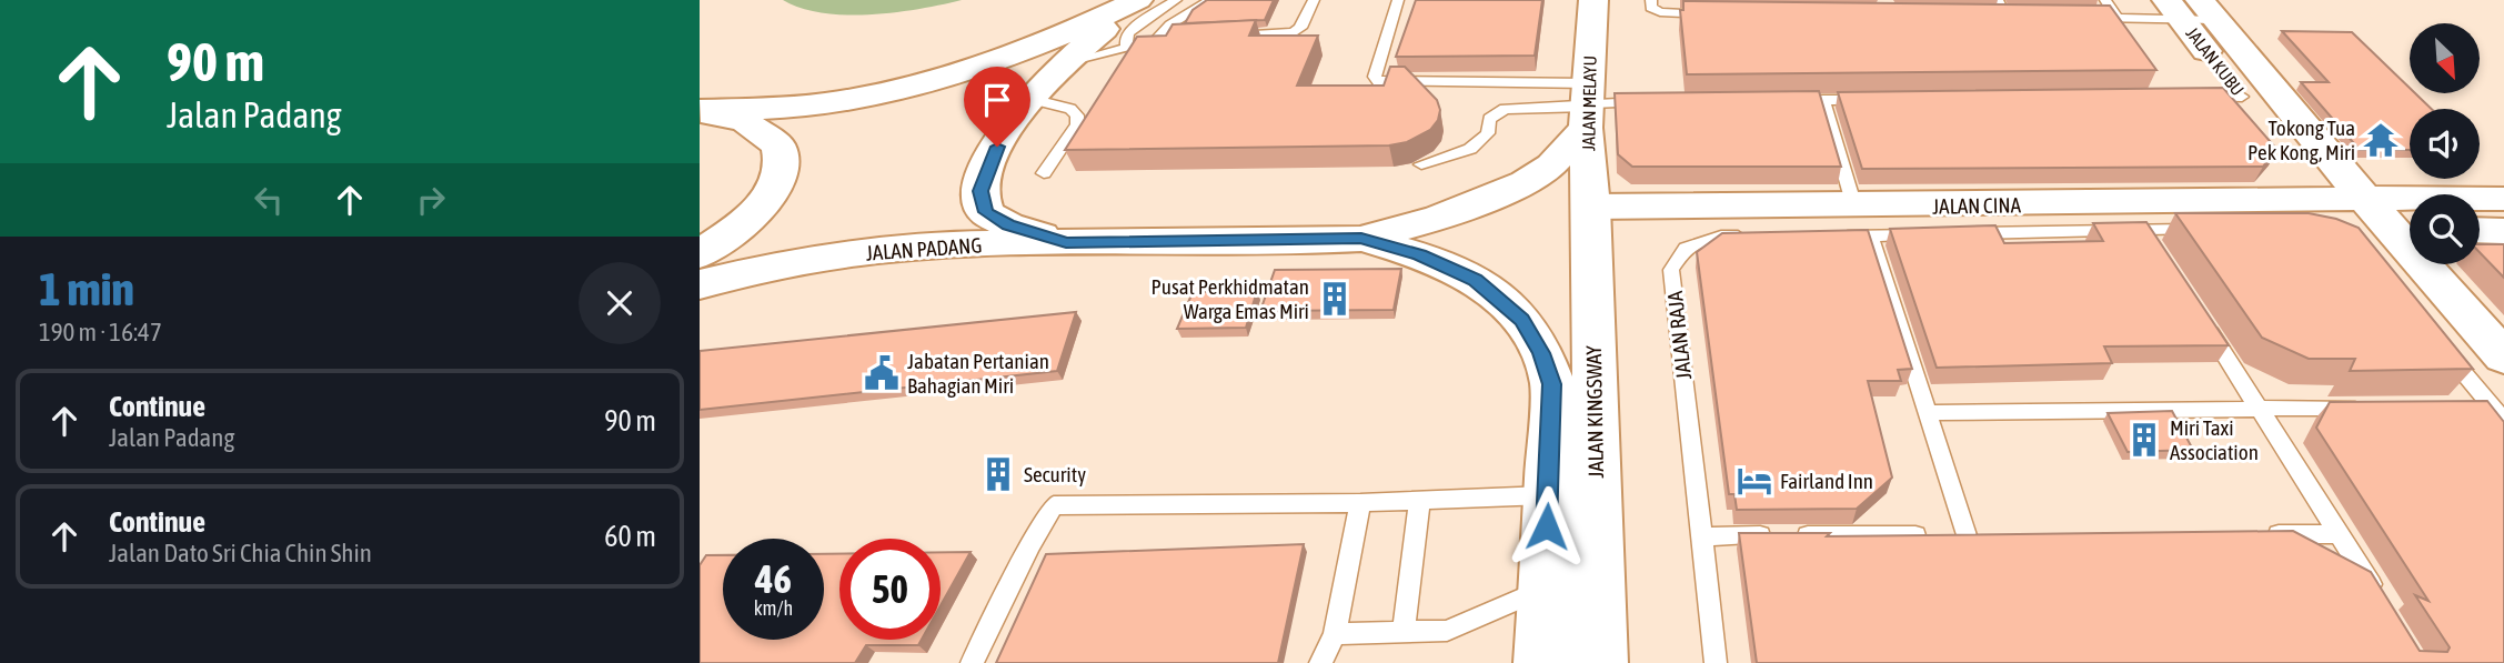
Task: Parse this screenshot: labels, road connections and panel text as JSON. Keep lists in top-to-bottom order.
{
  "streets": {
    "main road": [
      "JALAN KUBU",
      "JALAN MELAYU",
      "JALAN CINA",
      "JALAN PADANG",
      "JALAN KINGSWAY"
    ],
    "lane": ["JALAN RAJA"]
  },
  "crossings": [
    ["JALAN KUBU", "JALAN CINA"],
    ["JALAN MELAYU", "JALAN CINA"],
    ["JALAN MELAYU", "JALAN PADANG"],
    ["JALAN MELAYU", "JALAN KINGSWAY"],
    ["JALAN CINA", "JALAN KINGSWAY"],
    ["JALAN PADANG", "JALAN KINGSWAY"]
  ],
  "places": {
    "temple": ["Tokong Tua Pek Kong, Miri"],
    "building": ["Pusat Perkhidmatan Warga Emas Miri", "Miri Taxi Association", "Security"],
    "public building": ["Jabatan Pertanian Bahagian Miri"],
    "hotel": ["Fairland Inn"]
  },
  "north": "bottom right",
  "page": {
    "turn": ["90 m", "Jalan Padang"],
    "heading": ["1 min", "190 m · 16:47"],
    "list": [
      {
        "name": "Continue",
        "note": "Jalan Padang",
        "value": "90 m"
      },
      {
        "name": "Continue",
        "note": "Jalan Dato Sri Chia Chin Shin",
        "value": "60 m"
      }
    ],
    "speed": "46 km/h",
    "limit": "50"
  }
}
